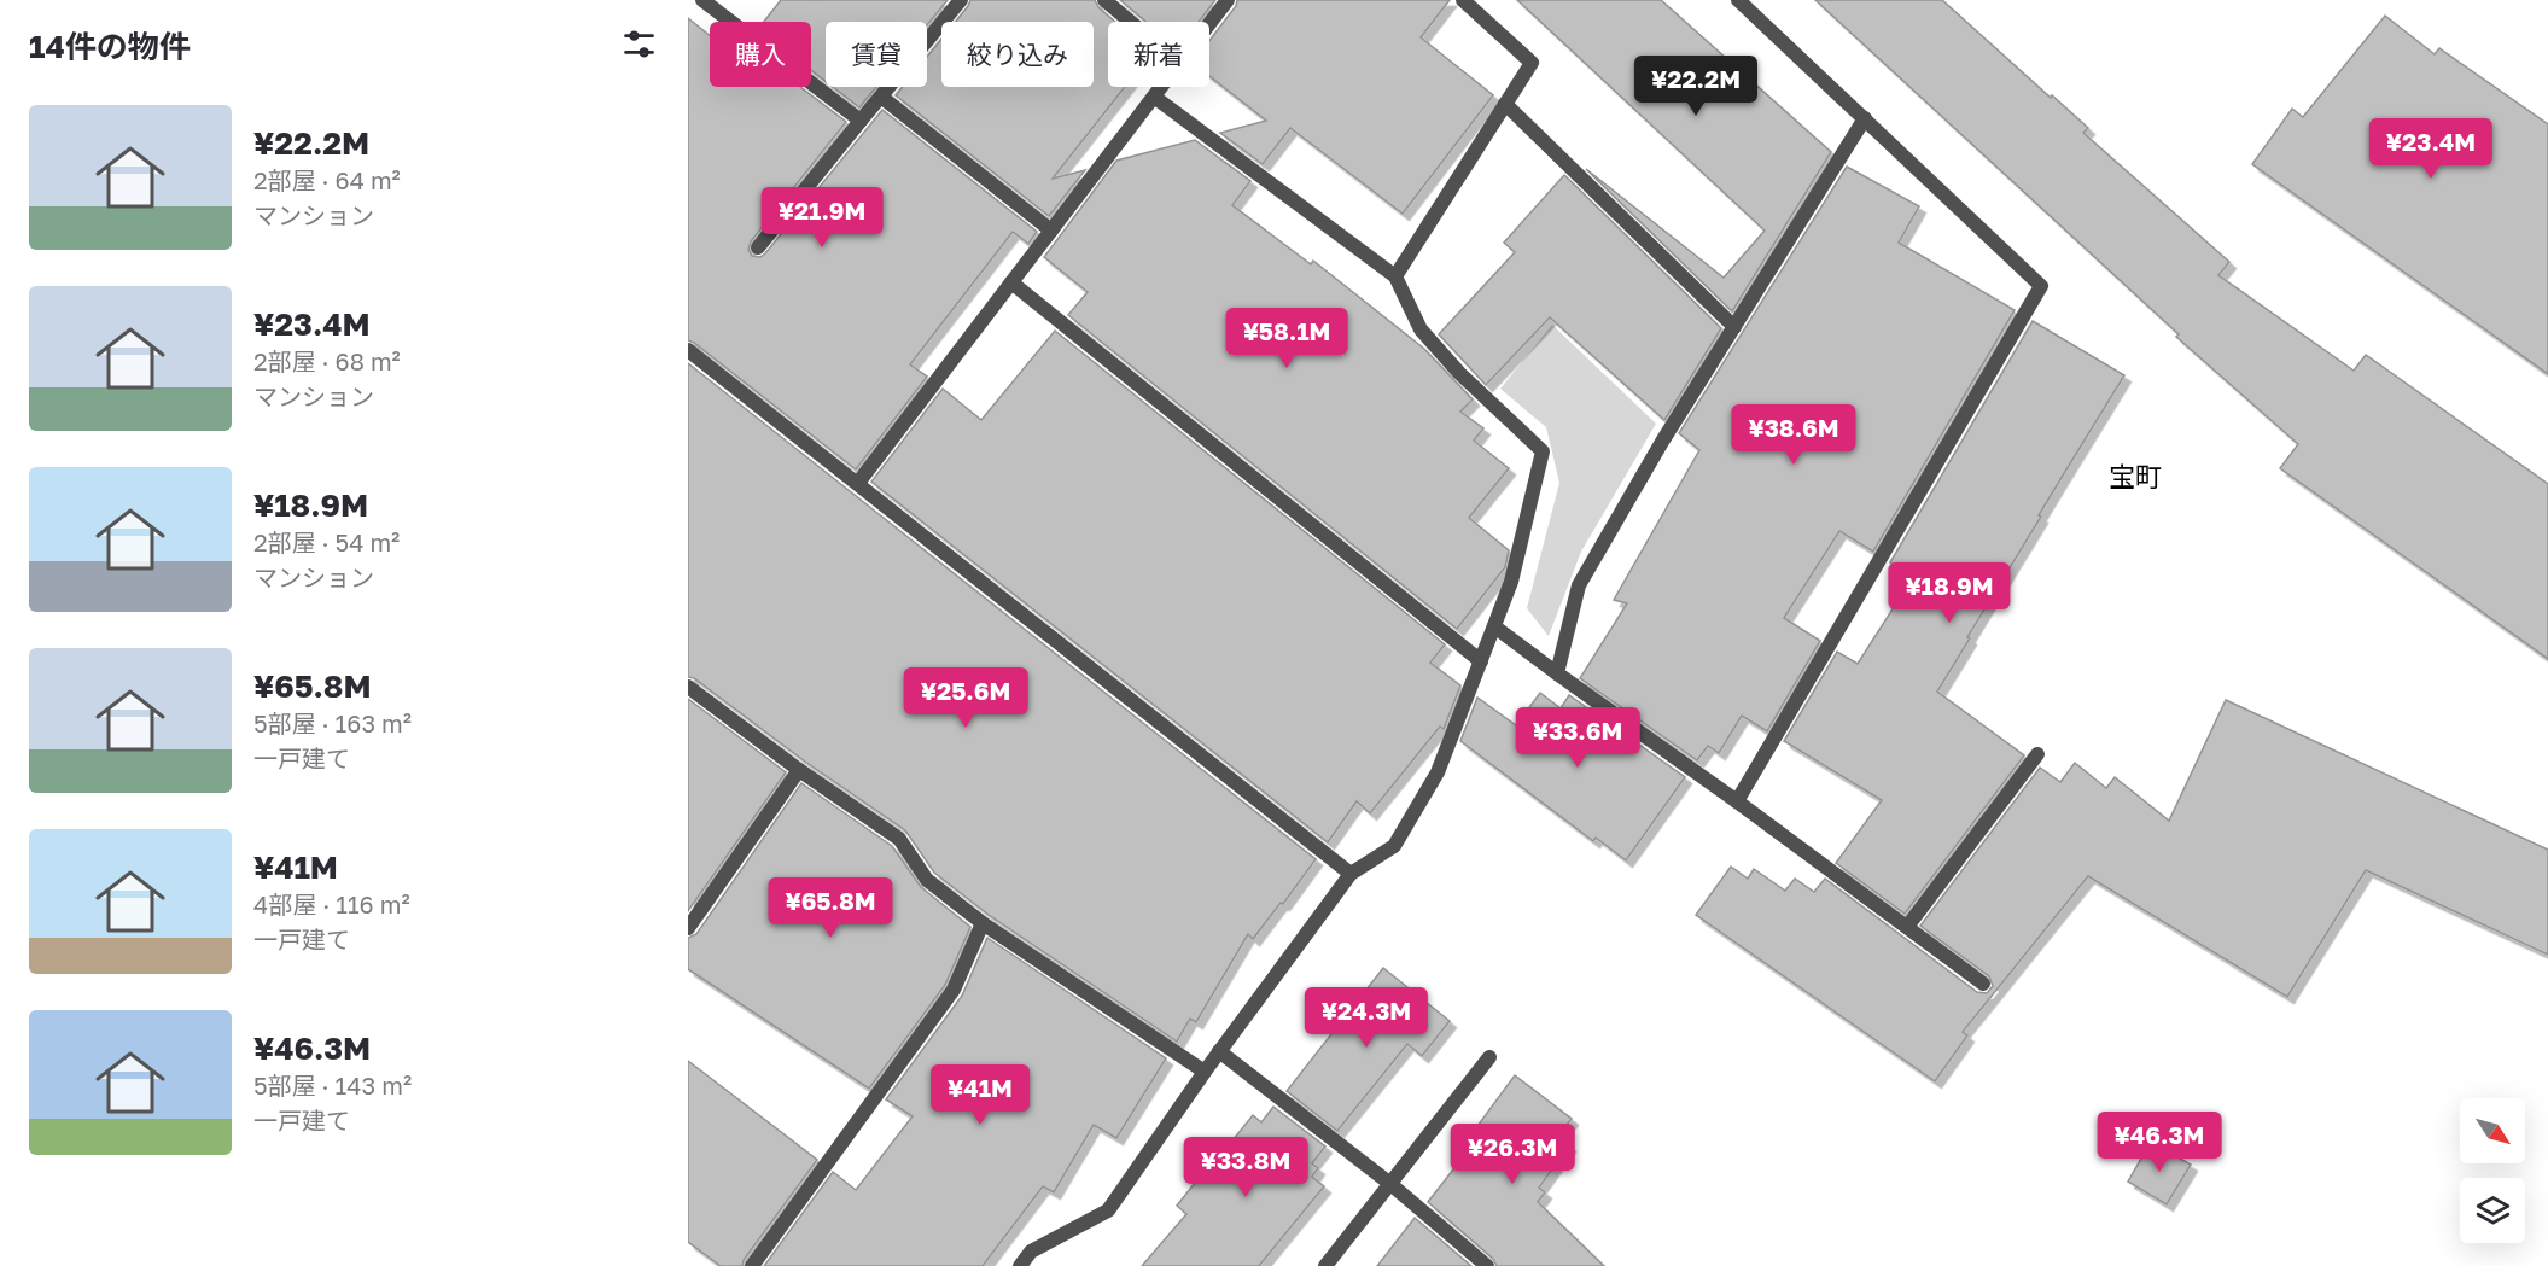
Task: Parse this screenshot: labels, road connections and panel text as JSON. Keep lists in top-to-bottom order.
{
  "districts": ["宝町"],
  "north": "bottom right",
  "page": {
    "heading": "14件の物件",
    "chip": [
      "購入",
      "賃貸",
      "絞り込み",
      "新着"
    ],
    "price": [
      "¥22.2M",
      "¥23.4M",
      "¥21.9M",
      "¥58.1M",
      "¥38.6M",
      "¥18.9M",
      "¥25.6M",
      "¥33.6M",
      "¥65.8M",
      "¥24.3M",
      "¥41M",
      "¥46.3M",
      "¥26.3M",
      "¥33.8M"
    ],
    "list": [
      {
        "name": "¥22.2M",
        "note": "2部屋 · 64 m² · マンション"
      },
      {
        "name": "¥23.4M",
        "note": "2部屋 · 68 m² · マンション"
      },
      {
        "name": "¥18.9M",
        "note": "2部屋 · 54 m² · マンション"
      },
      {
        "name": "¥65.8M",
        "note": "5部屋 · 163 m² · 一戸建て"
      },
      {
        "name": "¥41M",
        "note": "4部屋 · 116 m² · 一戸建て"
      },
      {
        "name": "¥46.3M",
        "note": "5部屋 · 143 m² · 一戸建て"
      }
    ]
  }
}
